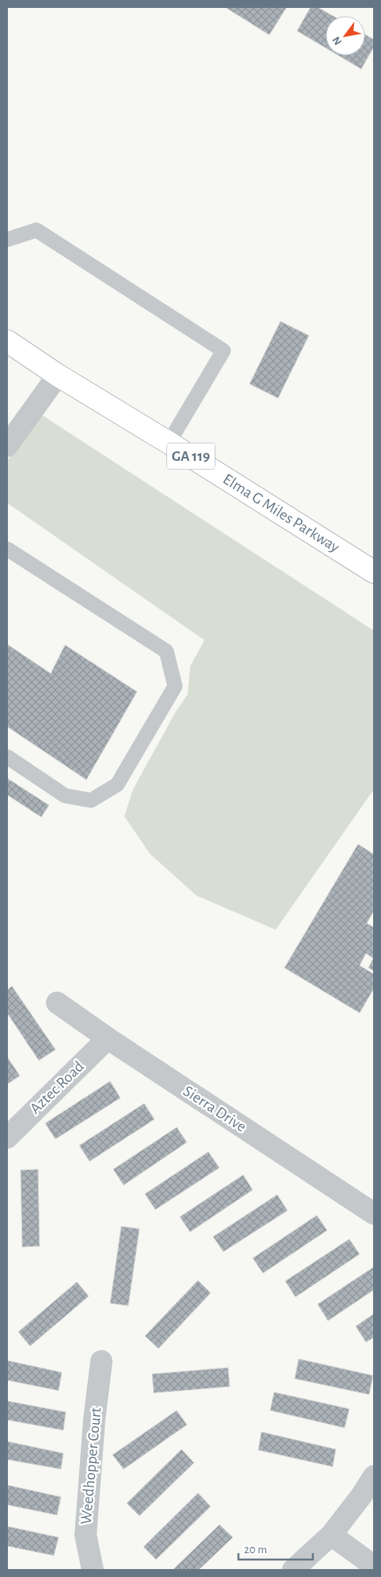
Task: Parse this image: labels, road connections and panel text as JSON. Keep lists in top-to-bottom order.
{
  "streets": {
    "main road": ["GA 119", "Elma G Miles Parkway"],
    "street": ["Aztec Road", "Sierra Drive", "Weedhopper Court"]
  },
  "crossings": [
    ["Aztec Road", "Sierra Drive"]
  ],
  "scale_bar": "20 m",
  "north": "bottom left"
}
